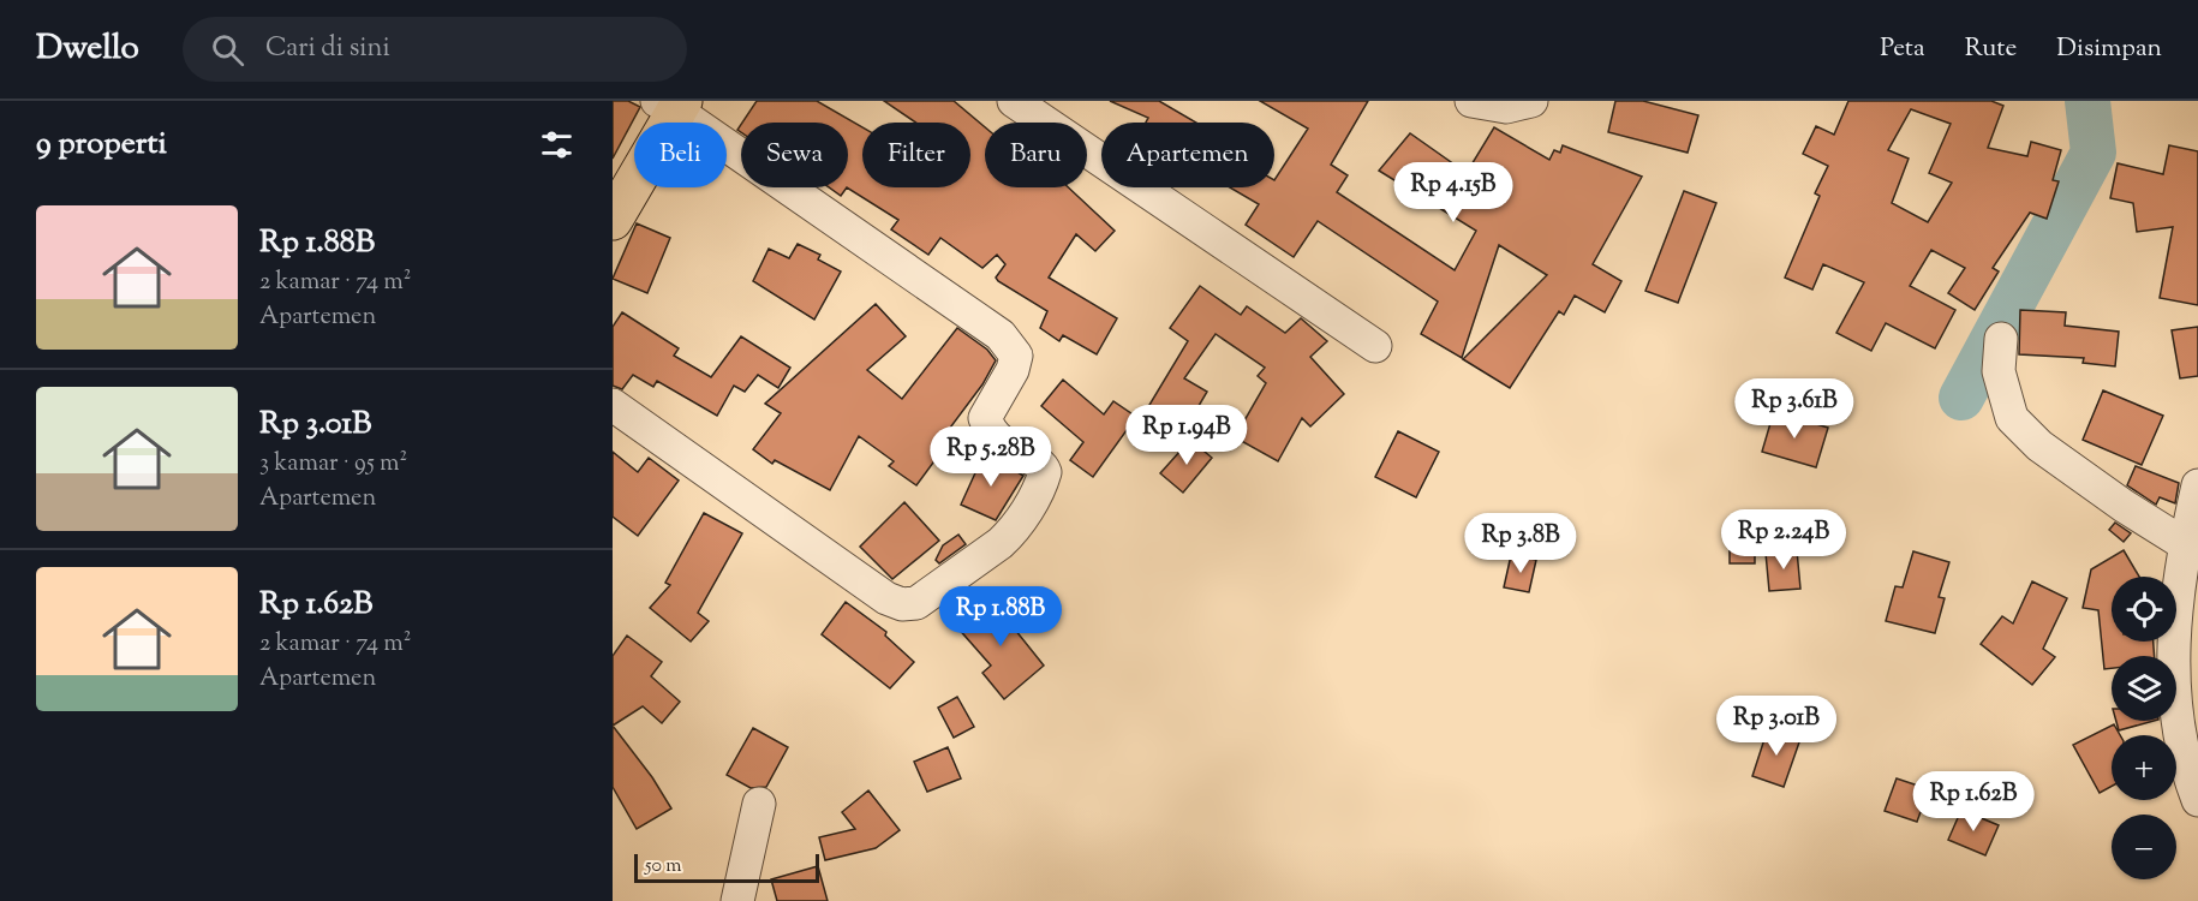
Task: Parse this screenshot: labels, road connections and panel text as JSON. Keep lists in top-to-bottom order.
{
  "scale_bar": "50 m",
  "page": {
    "header": "Dwello",
    "search": "Cari di sini",
    "nav": ["Peta", "Rute", "Disimpan"],
    "heading": "9 properti",
    "chip": [
      "Beli",
      "Sewa",
      "Filter",
      "Baru",
      "Apartemen"
    ],
    "price": [
      "Rp 4.15B",
      "Rp 3.61B",
      "Rp 1.94B",
      "Rp 5.28B",
      "Rp 2.24B",
      "Rp 3.8B",
      "Rp 1.88B",
      "Rp 3.01B",
      "Rp 1.62B"
    ],
    "list": [
      {
        "name": "Rp 1.88B",
        "note": "2 kamar · 74 m² · Apartemen"
      },
      {
        "name": "Rp 3.01B",
        "note": "3 kamar · 95 m² · Apartemen"
      },
      {
        "name": "Rp 1.62B",
        "note": "2 kamar · 74 m² · Apartemen"
      }
    ],
    "map_buttons": ["+", "−"],
    "scale": "50 m"
  }
}
